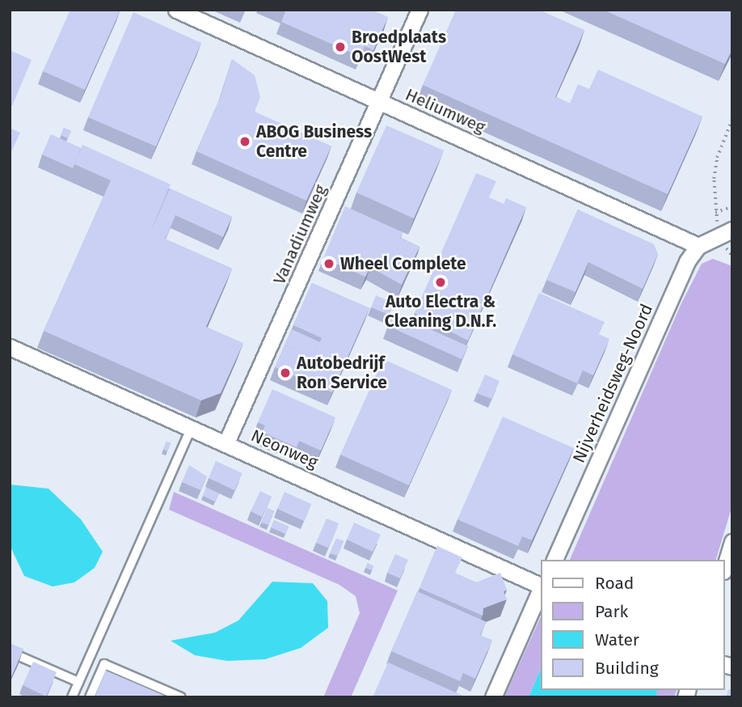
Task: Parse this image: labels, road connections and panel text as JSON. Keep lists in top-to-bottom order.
{
  "streets": {
    "street": [
      "Heliumweg",
      "Vanadiumweg",
      "Nijverheidsweg-Noord",
      "Neonweg"
    ]
  },
  "crossings": [
    ["Heliumweg", "Vanadiumweg"],
    ["Heliumweg", "Nijverheidsweg-Noord"],
    ["Vanadiumweg", "Neonweg"]
  ],
  "places": [
    "Broedplaats OostWest",
    "ABOG Business Centre",
    "Wheel Complete",
    "Auto Electra & Cleaning D.N.F.",
    "Autobedrijf Ron Service"
  ],
  "legend": [
    "Road",
    "Park",
    "Water",
    "Building"
  ]
}
